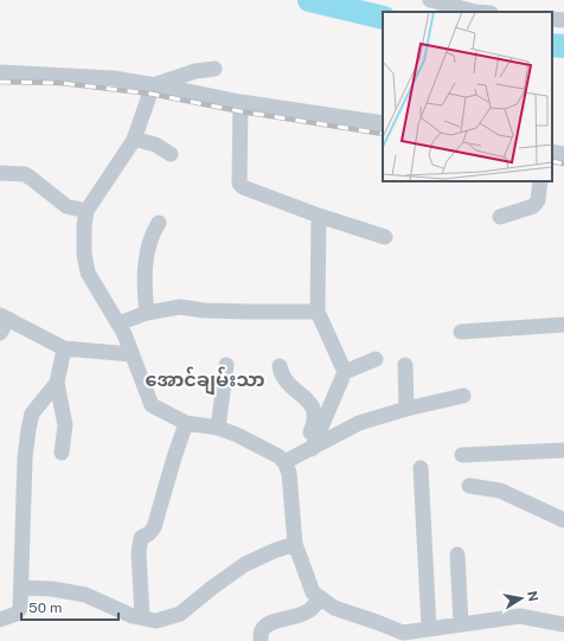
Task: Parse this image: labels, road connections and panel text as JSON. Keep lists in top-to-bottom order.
{
  "districts": ["အောင်ချမ်းသာ"],
  "scale_bar": "50 m",
  "north": "right"
}
